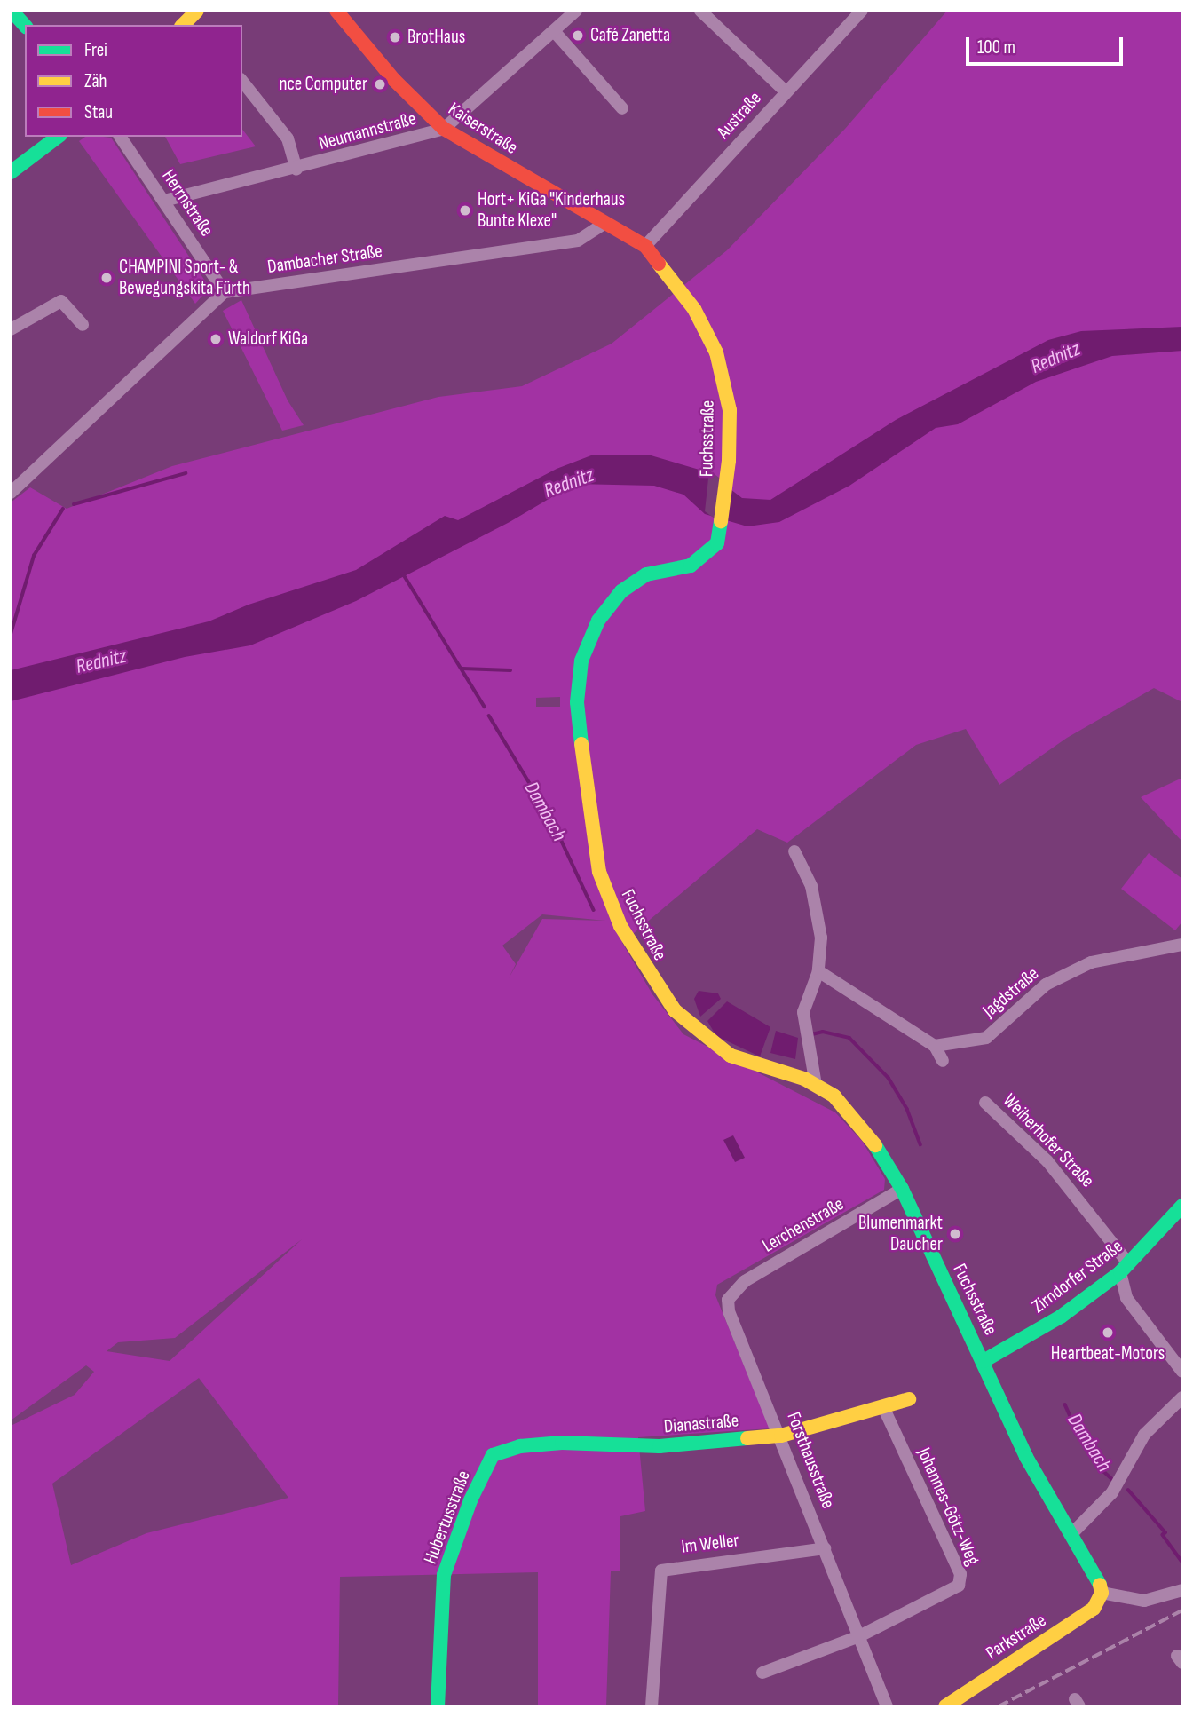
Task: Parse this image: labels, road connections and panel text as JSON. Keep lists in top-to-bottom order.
{
  "streets": {
    "main road": [
      "Kaiserstraße",
      "Fuchsstraße",
      "Zirndorfer Straße",
      "Dianastraße",
      "Hubertusstraße",
      "Parkstraße"
    ],
    "street": [
      "Austraße",
      "Neumannstraße",
      "Herrnstraße",
      "Dambacher Straße",
      "Jagdstraße",
      "Weiherhofer Straße",
      "Lerchenstraße",
      "Forsthausstraße",
      "Johannes-Götz-Weg",
      "Im Weller"
    ]
  },
  "crossings": [
    ["Austraße", "Fuchsstraße"],
    ["Kaiserstraße", "Neumannstraße"],
    ["Kaiserstraße", "Dambacher Straße"],
    ["Kaiserstraße", "Fuchsstraße"],
    ["Neumannstraße", "Herrnstraße"],
    ["Herrnstraße", "Dambacher Straße"],
    ["Dambacher Straße", "Fuchsstraße"],
    ["Fuchsstraße", "Lerchenstraße"],
    ["Fuchsstraße", "Zirndorfer Straße"],
    ["Fuchsstraße", "Parkstraße"],
    ["Weiherhofer Straße", "Zirndorfer Straße"],
    ["Lerchenstraße", "Forsthausstraße"],
    ["Dianastraße", "Forsthausstraße"],
    ["Dianastraße", "Johannes-Götz-Weg"],
    ["Dianastraße", "Hubertusstraße"],
    ["Forsthausstraße", "Johannes-Götz-Weg"],
    ["Forsthausstraße", "Im Weller"]
  ],
  "water": ["Rednitz", "Dambach"],
  "places": [
    "Café Zanetta",
    "BrotHaus",
    "nce Computer",
    "Hort+ KiGa \"Kinderhaus Bunte Klexe\"",
    "CHAMPINI Sport- & Bewegungskita Fürth",
    "Waldorf KiGa",
    "Blumenmarkt Daucher",
    "Heartbeat-Motors"
  ],
  "legend": ["Frei", "Zäh", "Stau"],
  "scale_bar": "100 m"
}
